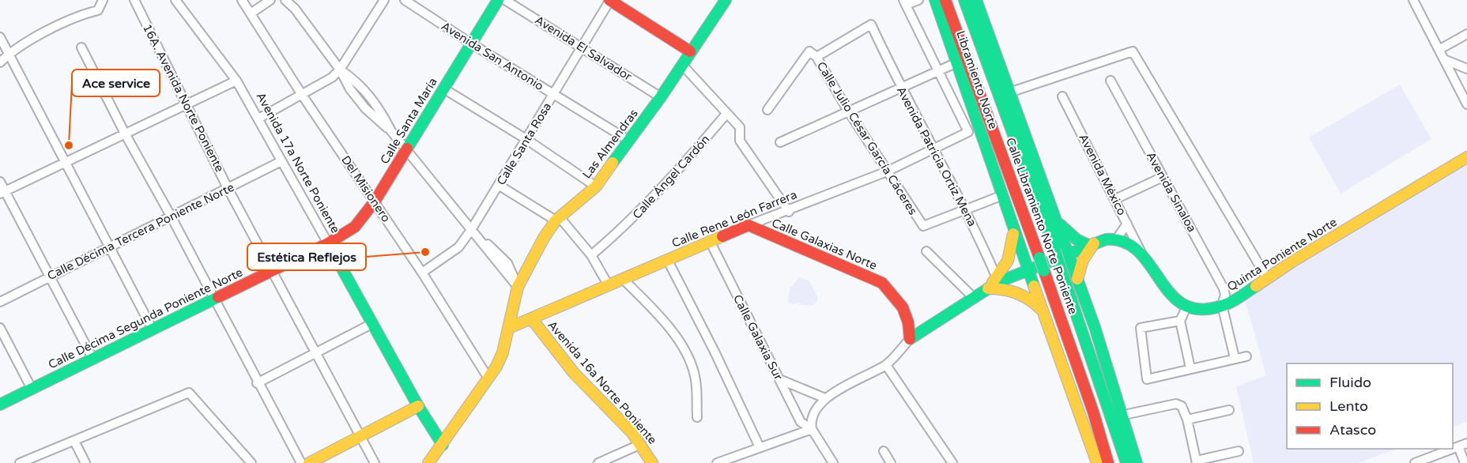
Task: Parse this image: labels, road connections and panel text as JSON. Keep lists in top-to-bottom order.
{
  "streets": {
    "main road": [
      "Libramiento Norte",
      "Calle Santa María",
      "Las Almendras",
      "Avenida 17a Norte Poniente",
      "Calle Rene León Farrera",
      "Calle Libramiento Norte Poniente",
      "Calle Galaxias Norte",
      "Quinta Poniente Norte",
      "Calle Décima Segunda Poniente Norte",
      "Avenida 16a Norte Poniente"
    ],
    "street": [
      "Avenida El Salvador",
      "Avenida San Antonio",
      "16A. Avenida Norte Poniente",
      "Calle Julio César García Cáceres",
      "Calle Santa Rosa",
      "Avenida Patricia Ortiz Mena",
      "Avenida México",
      "Calle Ángel Cardón",
      "Del Misionero",
      "Avenida Sinaloa",
      "Calle Décima Tercera Poniente Norte",
      "Calle Galaxia Sur"
    ]
  },
  "crossings": [
    ["Avenida El Salvador", "Calle Santa Rosa"],
    ["Avenida El Salvador", "Las Almendras"],
    ["Avenida San Antonio", "Calle Santa María"],
    ["Avenida San Antonio", "Calle Santa Rosa"],
    ["Avenida San Antonio", "Las Almendras"],
    ["Libramiento Norte", "Calle Libramiento Norte Poniente"],
    ["16A. Avenida Norte Poniente", "Calle Décima Tercera Poniente Norte"],
    ["16A. Avenida Norte Poniente", "Calle Décima Segunda Poniente Norte"],
    ["Calle Santa María", "Avenida 17a Norte Poniente"],
    ["Calle Santa María", "Del Misionero"],
    ["Calle Santa María", "Calle Décima Segunda Poniente Norte"],
    ["Calle Julio César García Cáceres", "Avenida Patricia Ortiz Mena"],
    ["Calle Julio César García Cáceres", "Calle Rene León Farrera"],
    ["Calle Santa Rosa", "Del Misionero"],
    ["Las Almendras", "Avenida 17a Norte Poniente"],
    ["Las Almendras", "Del Misionero"],
    ["Las Almendras", "Calle Rene León Farrera"],
    ["Avenida Patricia Ortiz Mena", "Calle Rene León Farrera"],
    ["Avenida 17a Norte Poniente", "Calle Décima Tercera Poniente Norte"],
    ["Avenida 17a Norte Poniente", "Calle Décima Segunda Poniente Norte"],
    ["Avenida Sinaloa", "Quinta Poniente Norte"],
    ["Calle Rene León Farrera", "Calle Galaxias Norte"],
    ["Calle Rene León Farrera", "Calle Galaxia Sur"],
    ["Calle Rene León Farrera", "Avenida 16a Norte Poniente"]
  ],
  "places": ["Ace service", "Estética Reflejos"],
  "legend": ["Fluido", "Lento", "Atasco"]
}
